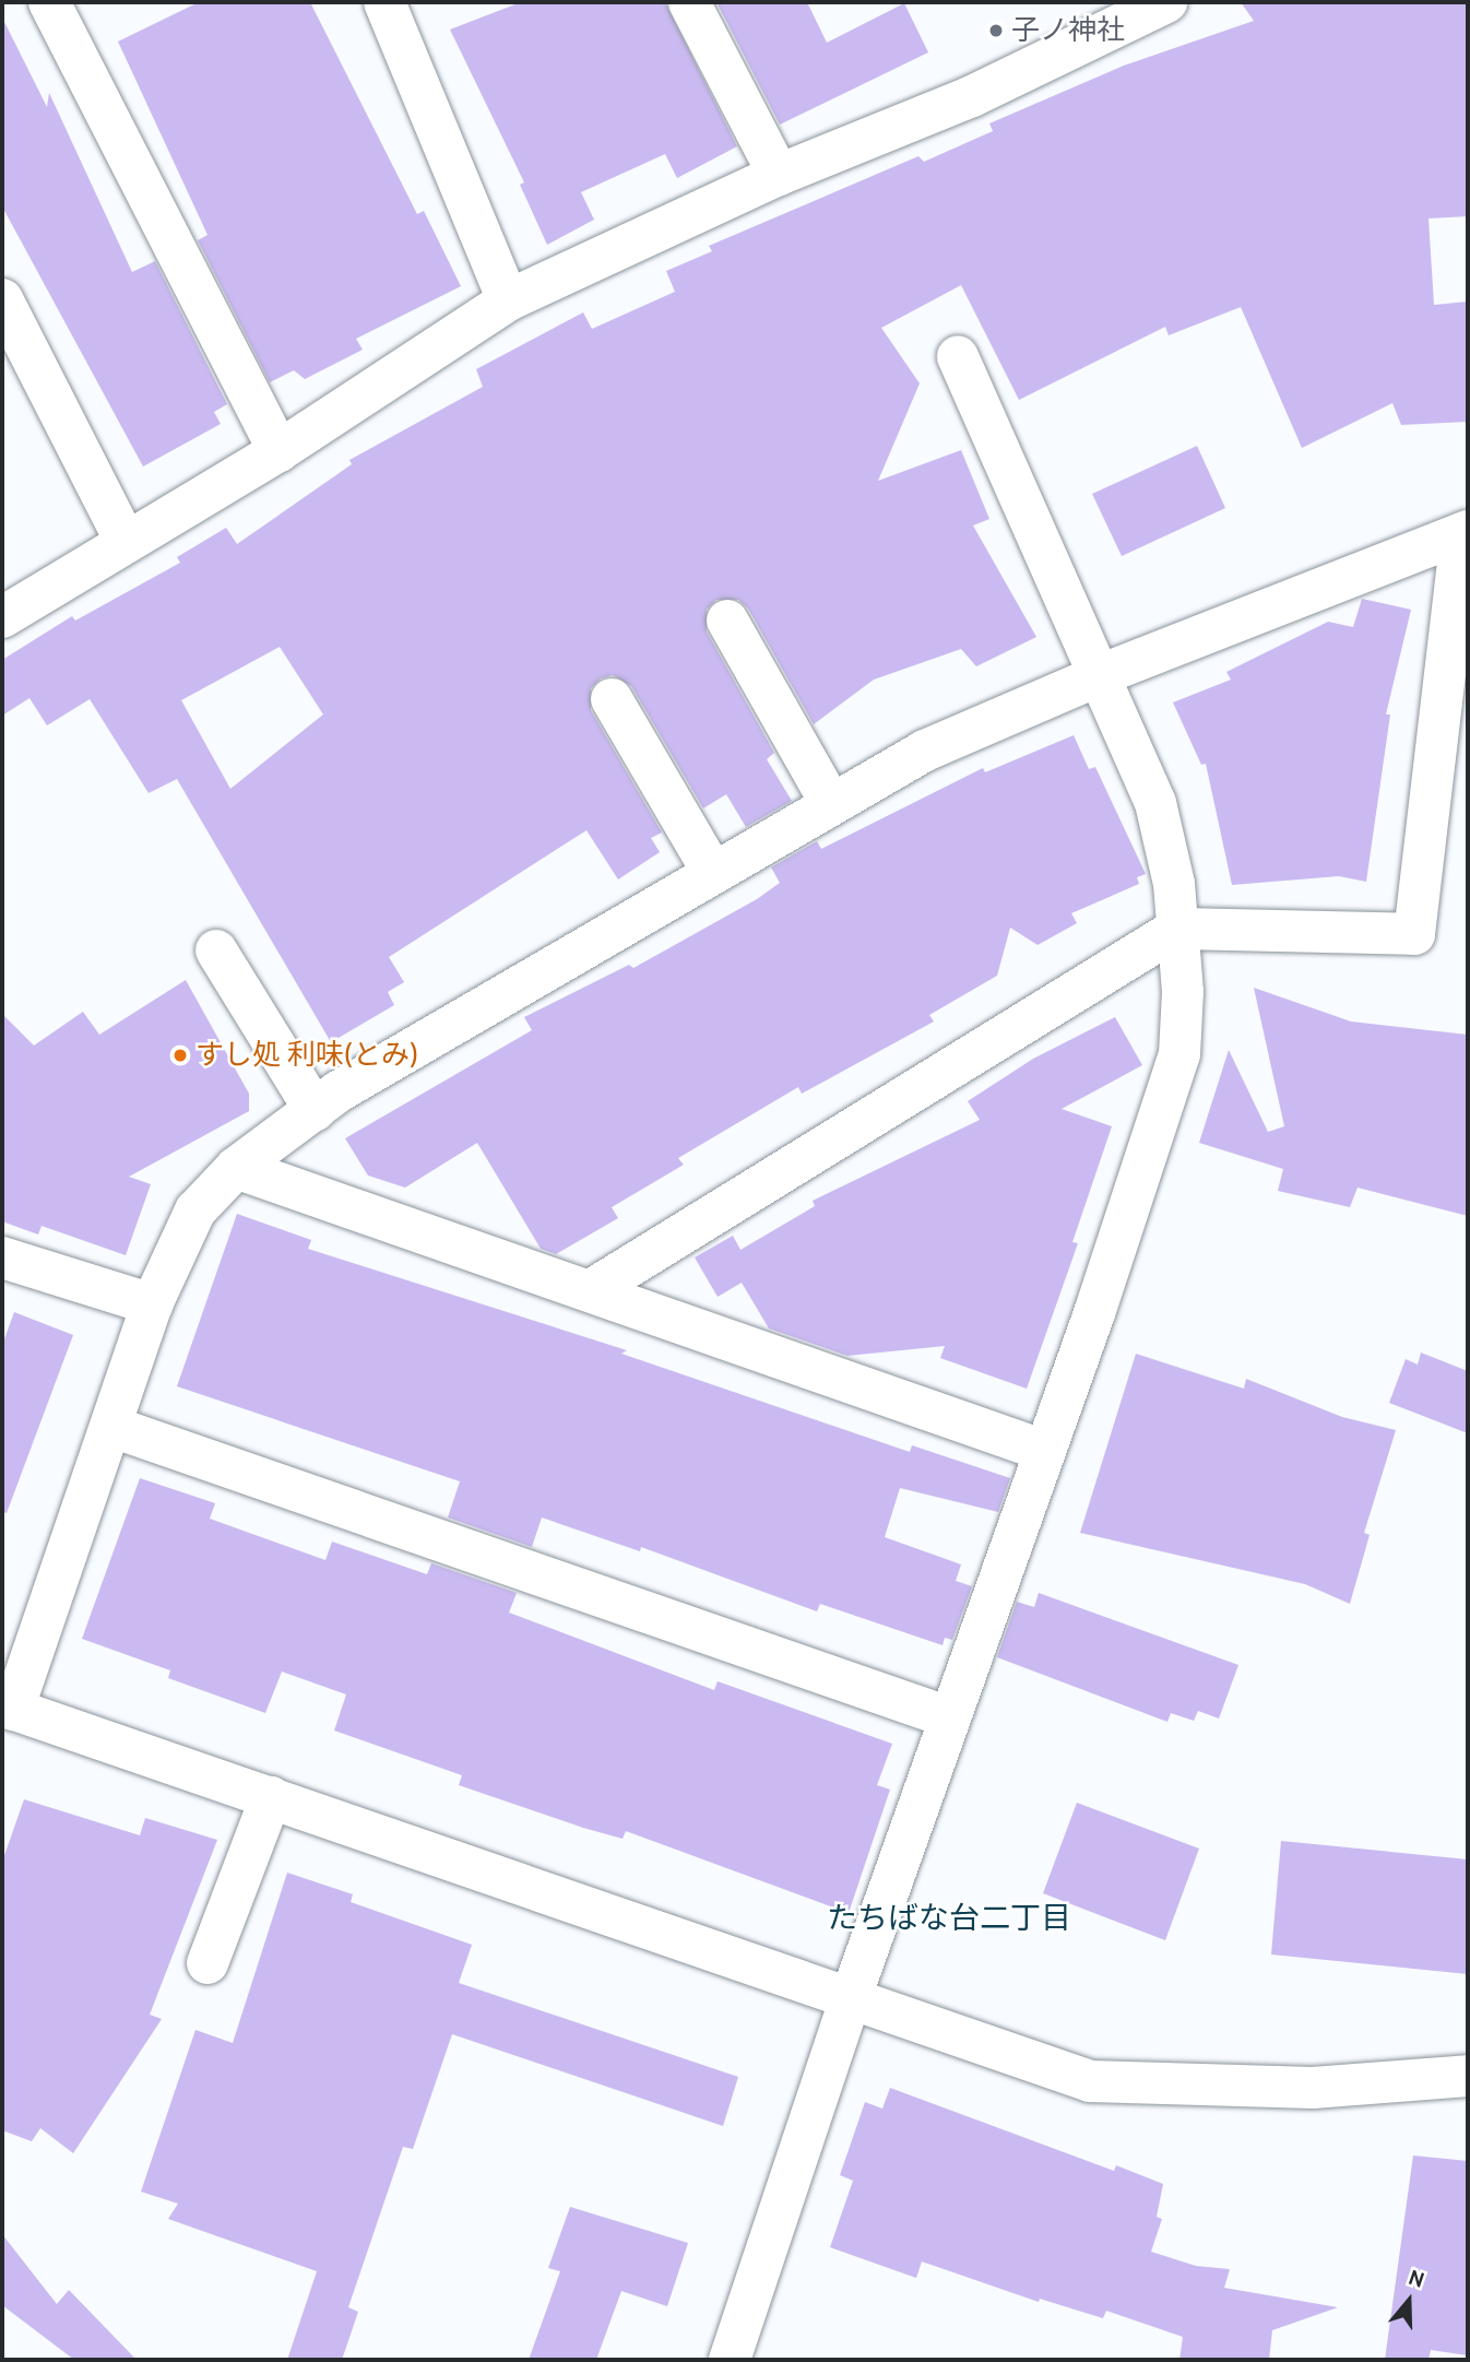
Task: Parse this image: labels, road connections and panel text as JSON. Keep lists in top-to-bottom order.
{
  "districts": ["たちばな台二丁目"],
  "places": ["子ノ神社", "すし処 利味(とみ)"],
  "north": "top"
}
